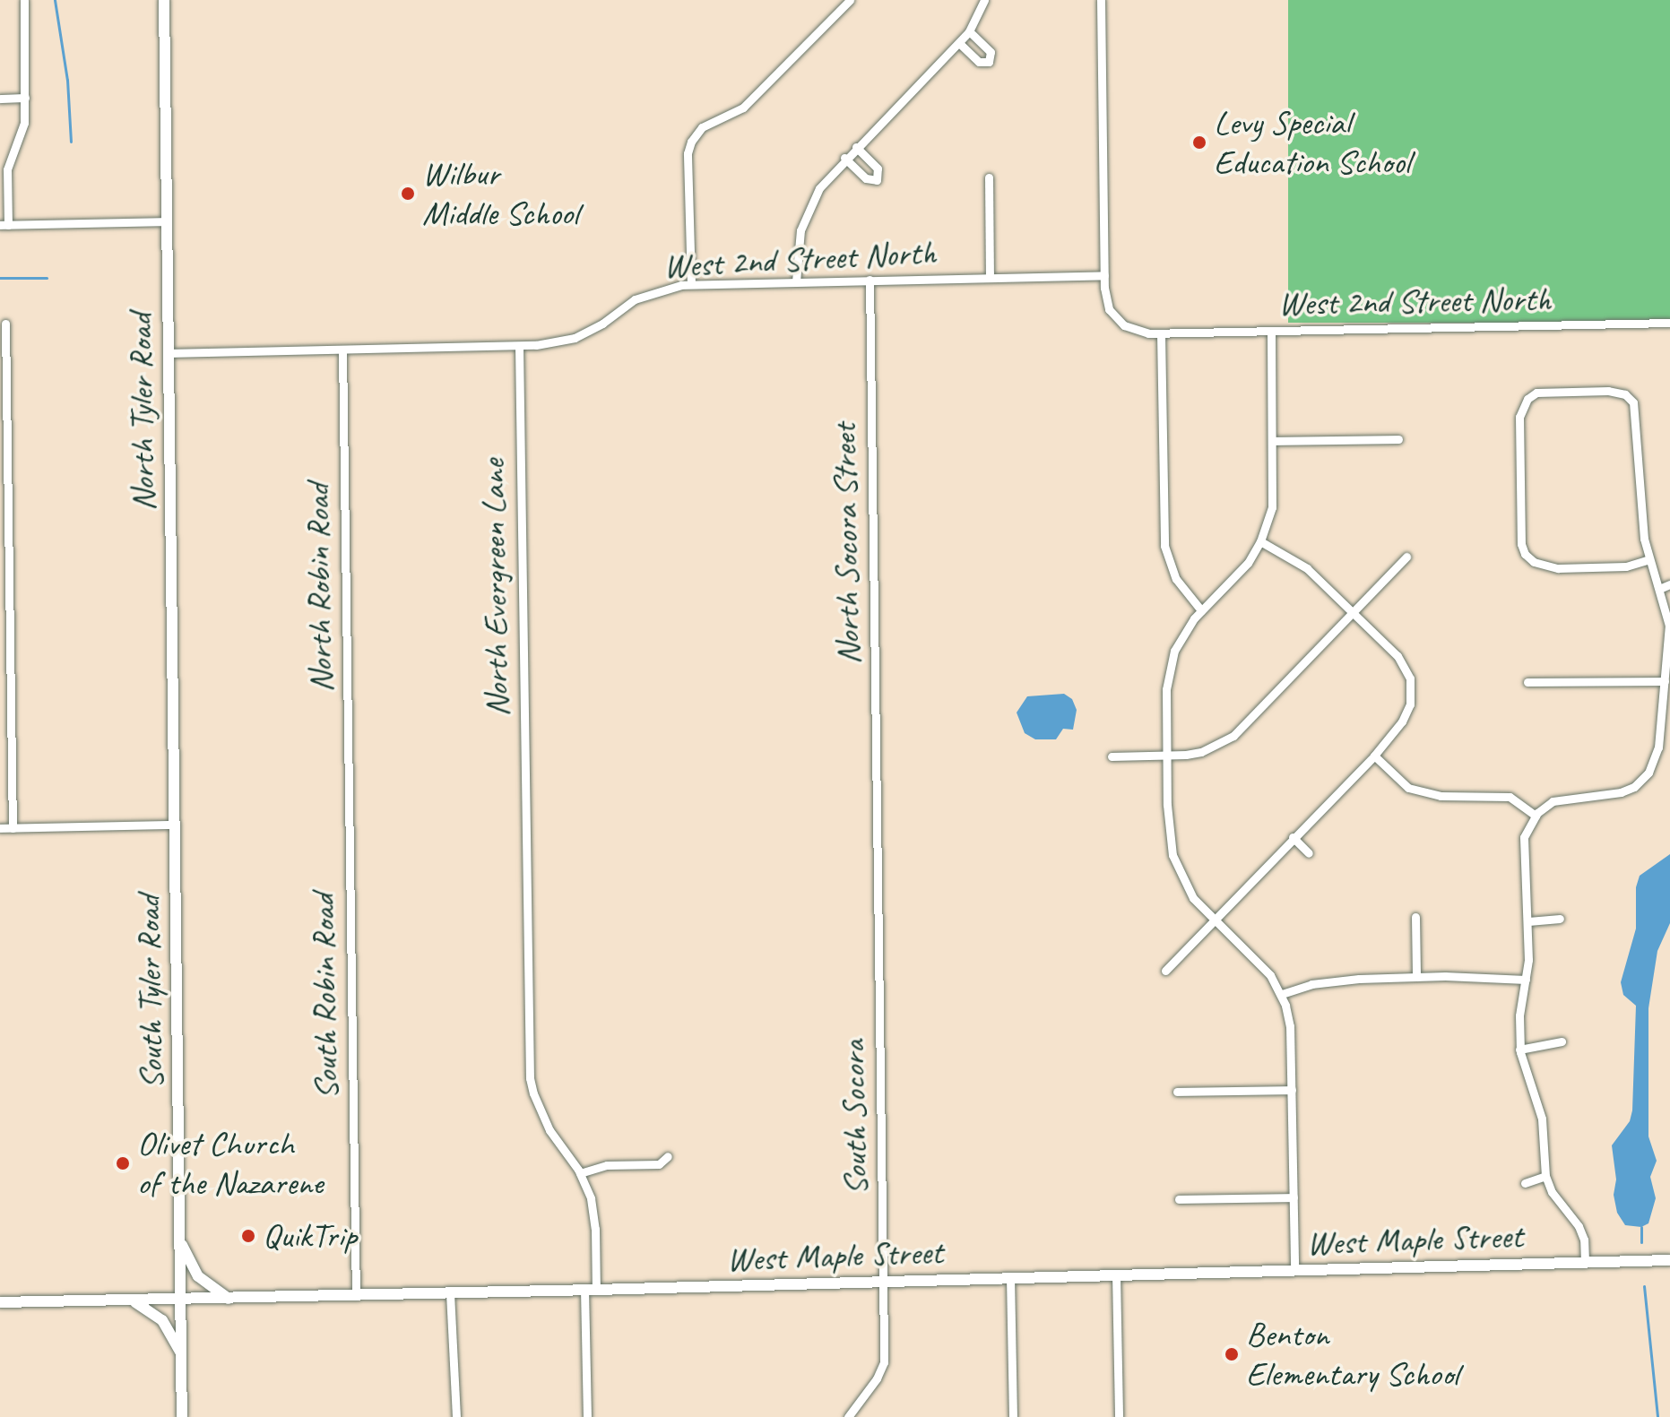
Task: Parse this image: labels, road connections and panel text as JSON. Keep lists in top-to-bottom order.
{
  "streets": {
    "main road": ["North Tyler Road", "South Tyler Road", "West Maple Street"],
    "street": [
      "West 2nd Street North",
      "North Socora Street",
      "North Robin Road",
      "North Evergreen Lane",
      "South Robin Road",
      "South Socora"
    ]
  },
  "crossings": [
    ["West 2nd Street North", "North Tyler Road"],
    ["West 2nd Street North", "North Socora Street"],
    ["West 2nd Street North", "North Robin Road"],
    ["West 2nd Street North", "North Evergreen Lane"],
    ["North Tyler Road", "South Tyler Road"],
    ["North Socora Street", "South Socora"],
    ["North Robin Road", "South Robin Road"],
    ["North Evergreen Lane", "West Maple Street"],
    ["South Tyler Road", "West Maple Street"],
    ["South Robin Road", "West Maple Street"],
    ["South Socora", "West Maple Street"]
  ],
  "places": [
    "Levy Special Education School",
    "Wilbur Middle School",
    "Olivet Church of the Nazarene",
    "QuikTrip",
    "Benton Elementary School"
  ]
}
